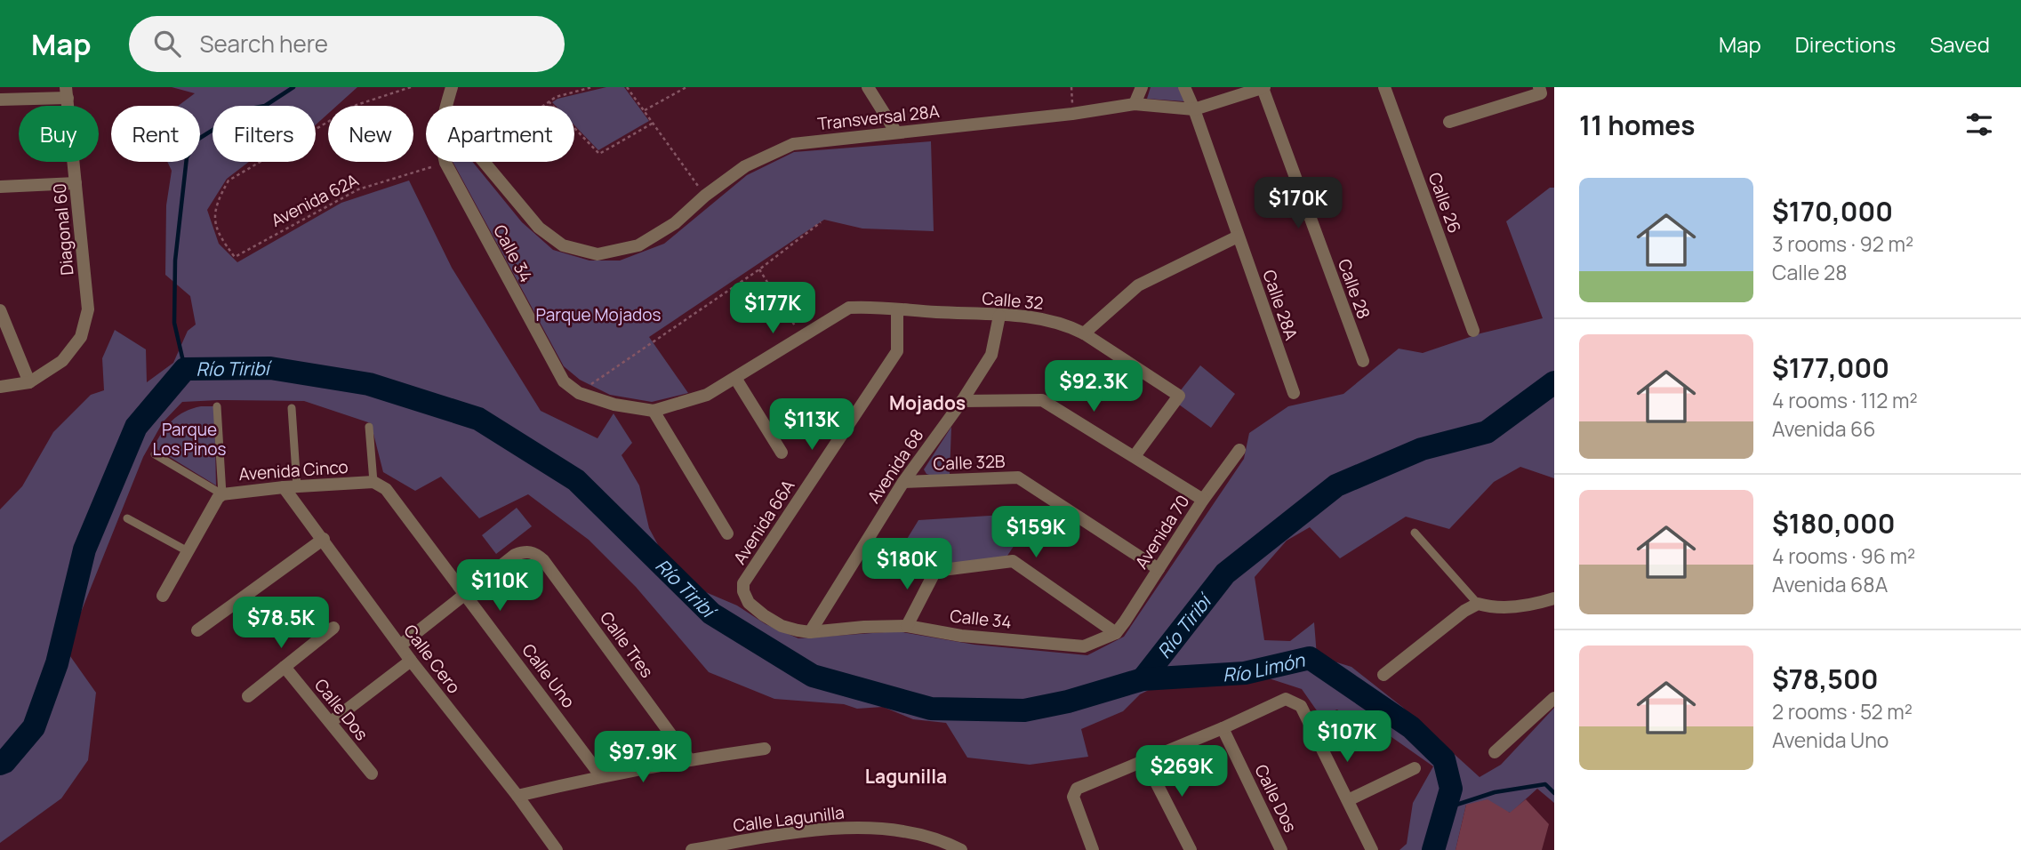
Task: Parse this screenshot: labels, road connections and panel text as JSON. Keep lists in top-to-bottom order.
{
  "streets": {
    "street": [
      "Transversal 28A",
      "Calle 26",
      "Diagonal 60",
      "Calle 34",
      "Calle 28",
      "Calle 32",
      "Calle 28A",
      "Calle 32B",
      "Avenida 68",
      "Avenida Cinco",
      "Avenida 66A",
      "Avenida 70",
      "Calle Tres",
      "Calle Cero",
      "Calle Uno",
      "Calle Dos",
      "Calle Lagunilla"
    ],
    "path": ["Avenida 62A"]
  },
  "crossings": [
    ["Transversal 28A", "Calle 28A"],
    ["Avenida 62A", "Calle 34"],
    ["Calle 34", "Calle 32"],
    ["Calle 34", "Avenida 68"],
    ["Calle 34", "Avenida 66A"],
    ["Calle 34", "Avenida 70"],
    ["Calle 32", "Avenida 68"],
    ["Calle 32", "Avenida 66A"],
    ["Calle 32B", "Avenida 68"],
    ["Calle 32B", "Avenida 70"],
    ["Avenida Cinco", "Calle Cero"],
    ["Avenida Cinco", "Calle Uno"],
    ["Calle Tres", "Calle Uno"]
  ],
  "districts": ["Mojados", "Lagunilla"],
  "water": ["Río Tiribí", "Río Limón"],
  "parks": ["Parque Mojados", "Parque Los Pinos"],
  "page": {
    "header": "Map",
    "search": "Search here",
    "nav": ["Map", "Directions", "Saved"],
    "heading": "11 homes",
    "chip": [
      "Buy",
      "Rent",
      "Filters",
      "New",
      "Apartment"
    ],
    "list": [
      {
        "name": "$170,000",
        "note": "3 rooms · 92 m² · Calle 28"
      },
      {
        "name": "$177,000",
        "note": "4 rooms · 112 m² · Avenida 66"
      },
      {
        "name": "$180,000",
        "note": "4 rooms · 96 m² · Avenida 68A"
      },
      {
        "name": "$78,500",
        "note": "2 rooms · 52 m² · Avenida Uno"
      }
    ],
    "price": [
      "$170K",
      "$177K",
      "$92.3K",
      "$113K",
      "$159K",
      "$180K",
      "$110K",
      "$78.5K",
      "$107K",
      "$97.9K",
      "$269K"
    ]
  }
}
